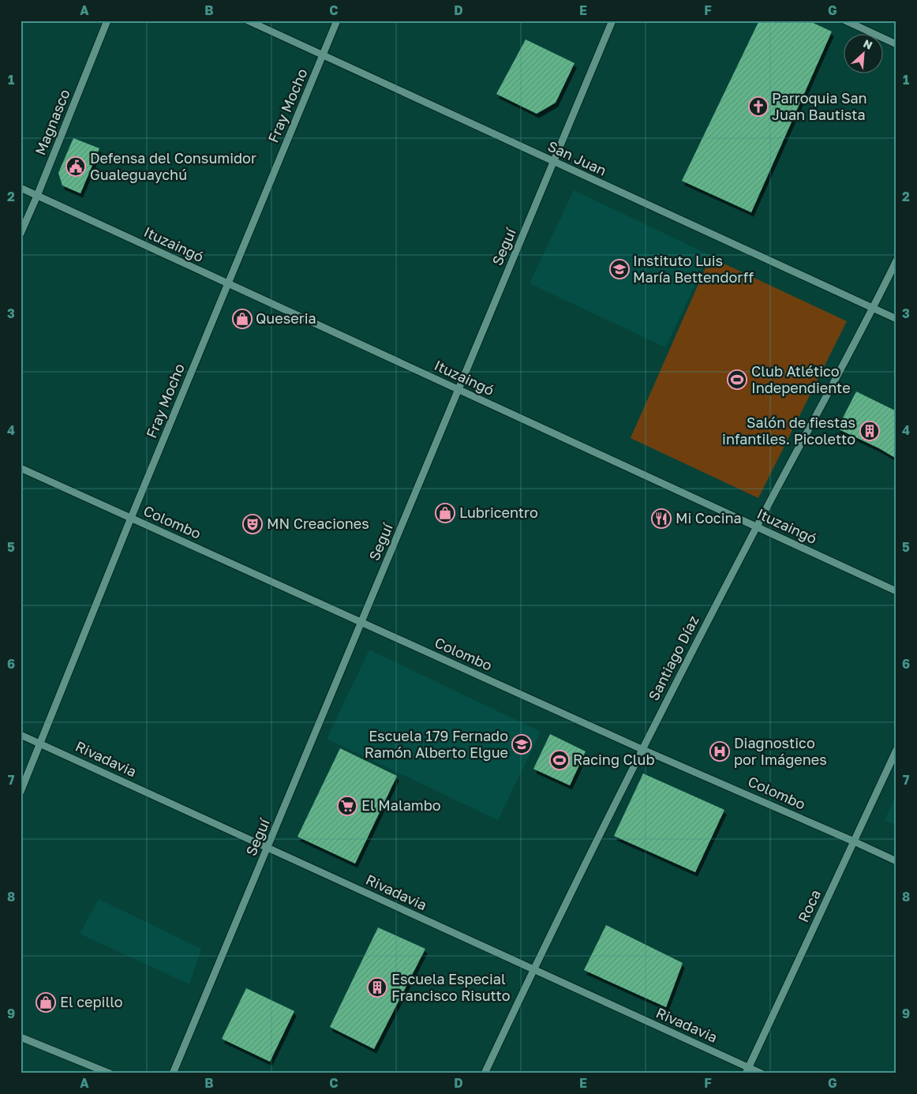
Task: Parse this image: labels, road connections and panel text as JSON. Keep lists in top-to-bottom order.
{
  "streets": {
    "street": [
      "Fray Mocho",
      "Magnasco",
      "San Juan",
      "Ituzaingó",
      "Seguí",
      "Colombo",
      "Santiago Díaz",
      "Rivadavia",
      "Roca"
    ]
  },
  "crossings": [
    ["Fray Mocho", "San Juan"],
    ["Fray Mocho", "Ituzaingó"],
    ["Fray Mocho", "Colombo"],
    ["Fray Mocho", "Rivadavia"],
    ["Magnasco", "Ituzaingó"],
    ["San Juan", "Seguí"],
    ["San Juan", "Santiago Díaz"],
    ["Ituzaingó", "Seguí"],
    ["Ituzaingó", "Santiago Díaz"],
    ["Seguí", "Colombo"],
    ["Seguí", "Rivadavia"],
    ["Colombo", "Santiago Díaz"],
    ["Colombo", "Roca"],
    ["Santiago Díaz", "Rivadavia"],
    ["Rivadavia", "Roca"]
  ],
  "places": {
    "church": ["Parroquia San Juan Bautista"],
    "public building": ["Defensa del Consumidor Gualeguaychú"],
    "school or university": ["Instituto Luis María Bettendorff", "Escuela 179 Fernado Ramón Alberto Elgue"],
    "shop": ["Queseria", "Lubricentro", "El cepillo"],
    "sports": ["Club Atlético Independiente", "Racing Club"],
    "building": ["Salón de fiestas infantiles. Picoletto", "Escuela Especial Francisco Risutto"],
    "restaurant": ["Mi Cocina"],
    "theatre": ["MN Creaciones"],
    "hospital": ["Diagnostico por Imágenes"],
    "supermarket": ["El Malambo"]
  },
  "north": "top right",
  "grid": {
    "columns": [
      "A",
      "B",
      "C",
      "D",
      "E",
      "F",
      "G"
    ],
    "rows": [
      "1",
      "2",
      "3",
      "4",
      "5",
      "6",
      "7",
      "8",
      "9"
    ]
  }
}
